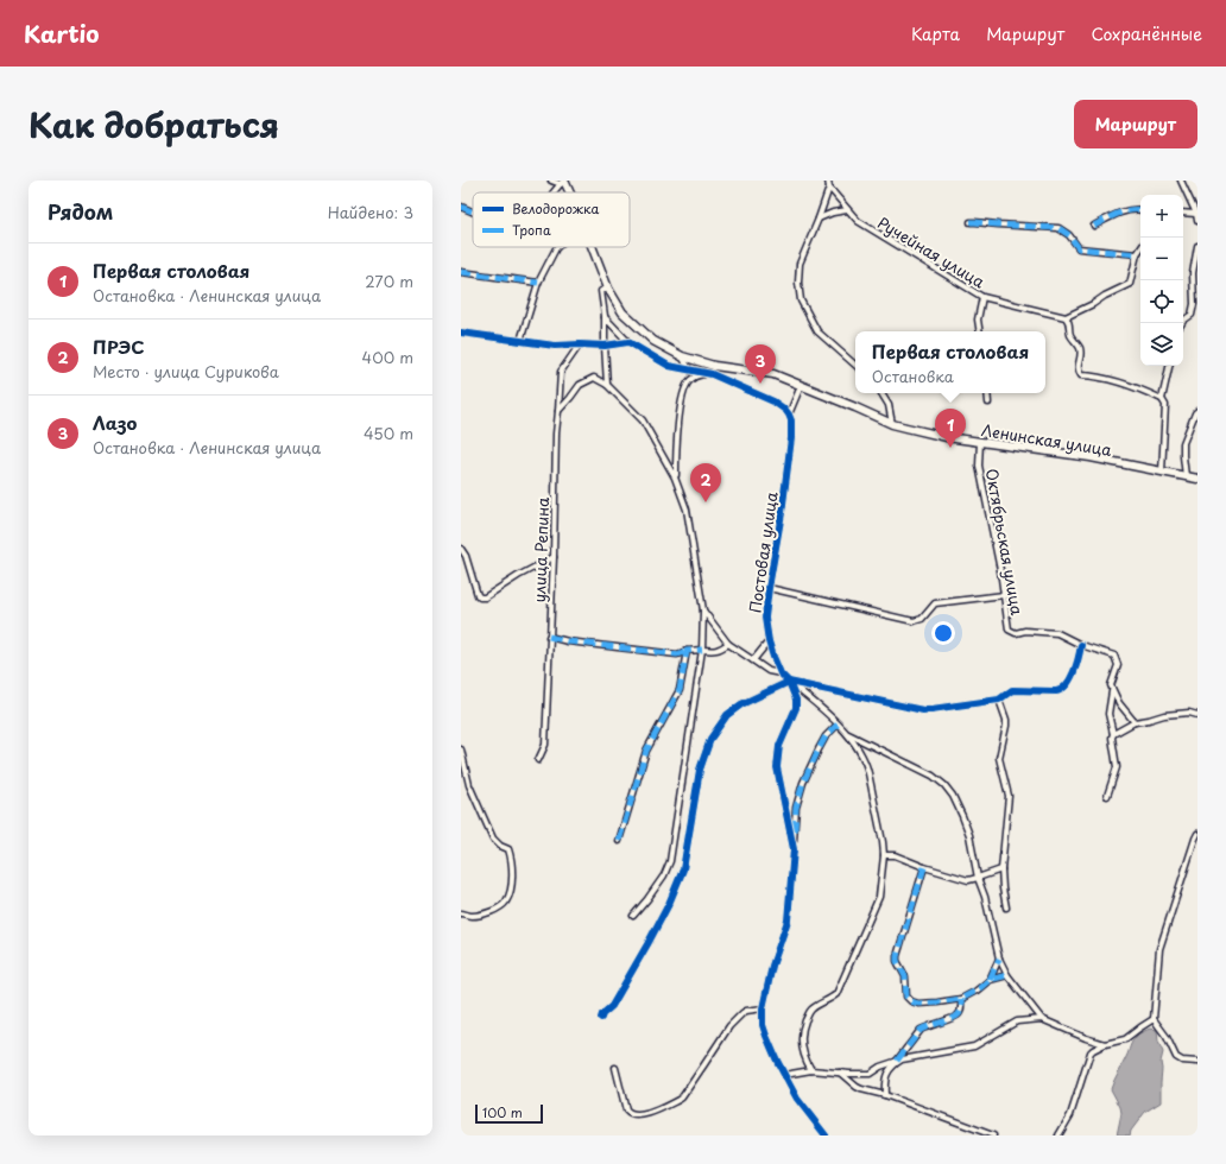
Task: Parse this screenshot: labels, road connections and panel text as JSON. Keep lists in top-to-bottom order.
{
  "streets": {
    "main road": ["Ленинская улица"],
    "street": [
      "Ручейная улица",
      "Октябрьская улица",
      "улица Репина",
      "Постовая улица"
    ]
  },
  "crossings": [
    ["Ленинская улица", "Октябрьская улица"]
  ],
  "legend": ["Велодорожка", "Тропа"],
  "scale_bar": "100 m",
  "page": {
    "header": "Kartio",
    "nav": ["Карта", "Маршрут", "Сохранённые"],
    "title": "Как добраться",
    "buttons": "Маршрут",
    "heading": ["Рядом", "Найдено: 3"],
    "map_buttons": ["+", "−"],
    "list": [
      {
        "mark": "1",
        "name": "Первая столовая",
        "note": "Остановка · Ленинская улица",
        "value": "270 m"
      },
      {
        "mark": "2",
        "name": "ПРЭС",
        "note": "Место · улица Сурикова",
        "value": "400 m"
      },
      {
        "mark": "3",
        "name": "Лазо",
        "note": "Остановка · Ленинская улица",
        "value": "450 m"
      }
    ],
    "popup": ["Первая столовая", "Остановка"],
    "pins": ["3", "1", "2"],
    "scale": "100 m"
  }
}
